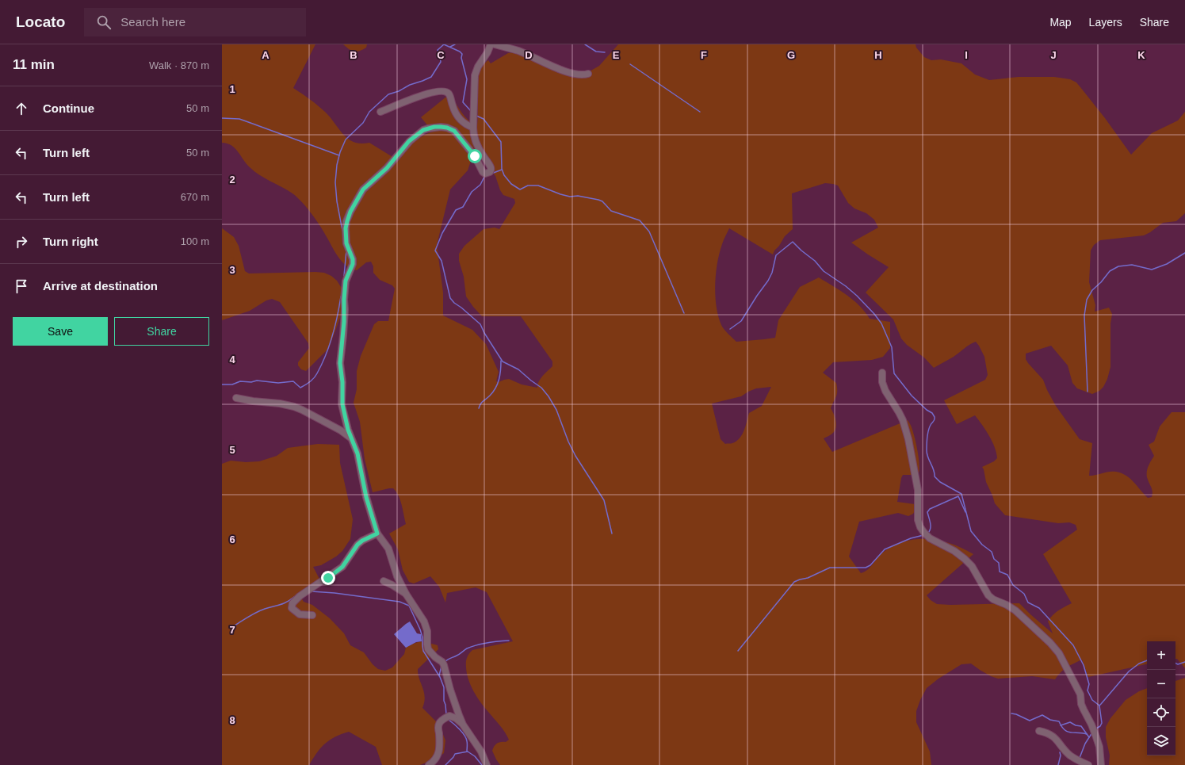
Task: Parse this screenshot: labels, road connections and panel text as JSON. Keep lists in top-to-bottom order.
{
  "page": {
    "header": "Locato",
    "search": "Search here",
    "nav": ["Map", "Layers", "Share"],
    "heading": ["11 min", "Walk · 870 m"],
    "list": [
      ["Continue", "50 m"],
      ["Turn left", "50 m"],
      ["Turn left", "670 m"],
      ["Turn right", "100 m"],
      "Arrive at destination"
    ],
    "buttons": ["Save", "Share"],
    "map_buttons": ["+", "−"]
  },
  "grid": {
    "columns": [
      "A",
      "B",
      "C",
      "D",
      "E",
      "F",
      "G",
      "H",
      "I",
      "J",
      "K"
    ],
    "rows": [
      "1",
      "2",
      "3",
      "4",
      "5",
      "6",
      "7",
      "8"
    ]
  }
}
